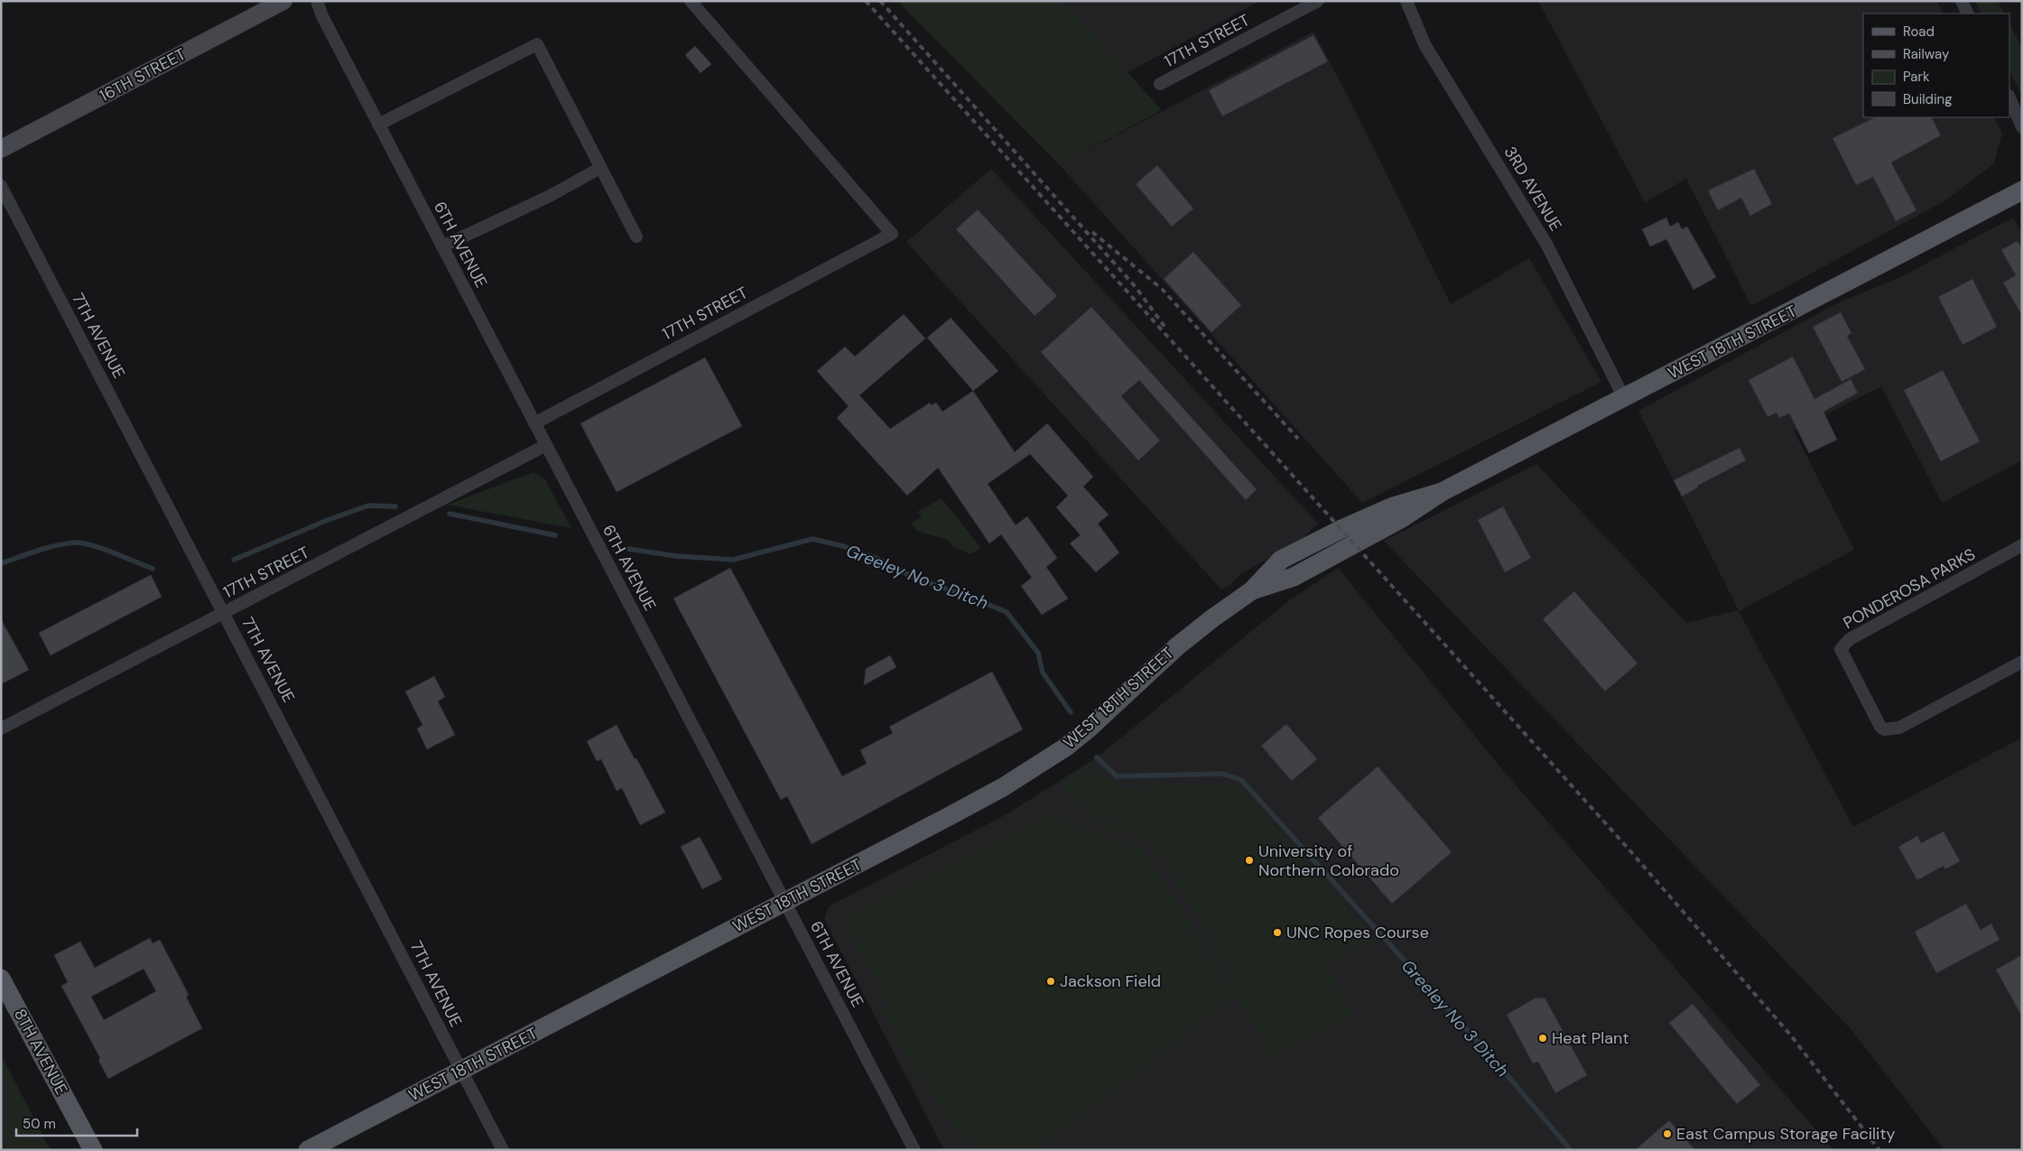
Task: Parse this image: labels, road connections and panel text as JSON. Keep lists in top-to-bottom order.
{
  "streets": {
    "main road": ["16TH STREET", "WEST 18TH STREET", "8TH AVENUE"],
    "street": [
      "17TH STREET",
      "3RD AVENUE",
      "6TH AVENUE",
      "7TH AVENUE",
      "PONDEROSA PARKS"
    ]
  },
  "crossings": [
    ["17TH STREET", "6TH AVENUE"],
    ["17TH STREET", "7TH AVENUE"],
    ["3RD AVENUE", "WEST 18TH STREET"],
    ["6TH AVENUE", "WEST 18TH STREET"],
    ["7TH AVENUE", "WEST 18TH STREET"]
  ],
  "water": ["Greeley No 3 Ditch"],
  "places": [
    "University of Northern Colorado",
    "UNC Ropes Course",
    "Jackson Field",
    "Heat Plant",
    "East Campus Storage Facility"
  ],
  "legend": [
    "Road",
    "Railway",
    "Park",
    "Building"
  ],
  "scale_bar": "50 m"
}
